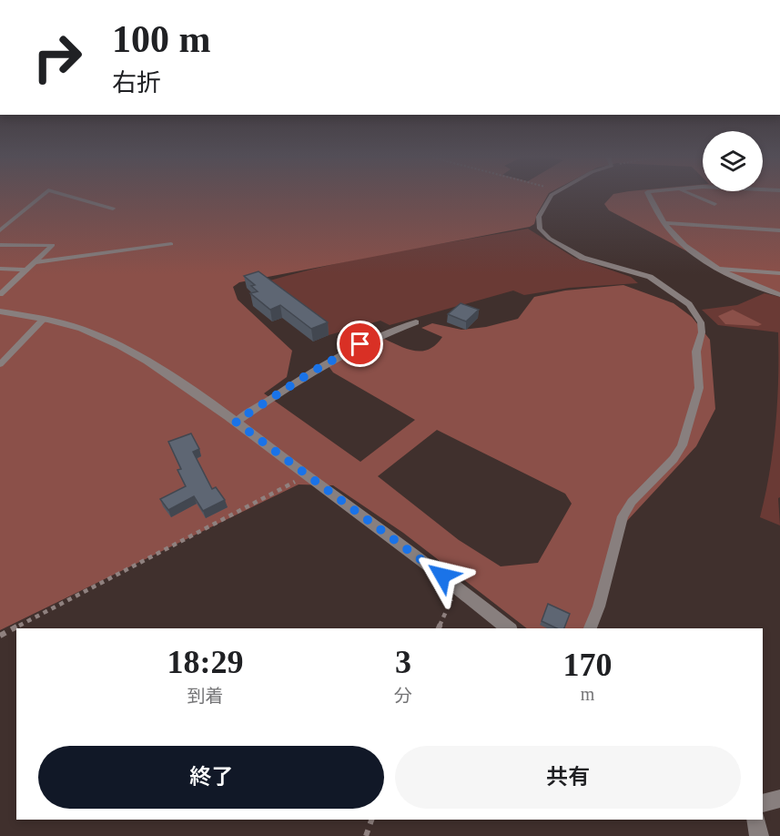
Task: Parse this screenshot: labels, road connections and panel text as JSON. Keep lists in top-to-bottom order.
{
  "page": {
    "turn": ["100 m", "右折"],
    "eta": [
      "18:29",
      "到着",
      "3",
      "分",
      "170",
      "m"
    ],
    "buttons": ["終了", "共有"]
  }
}
